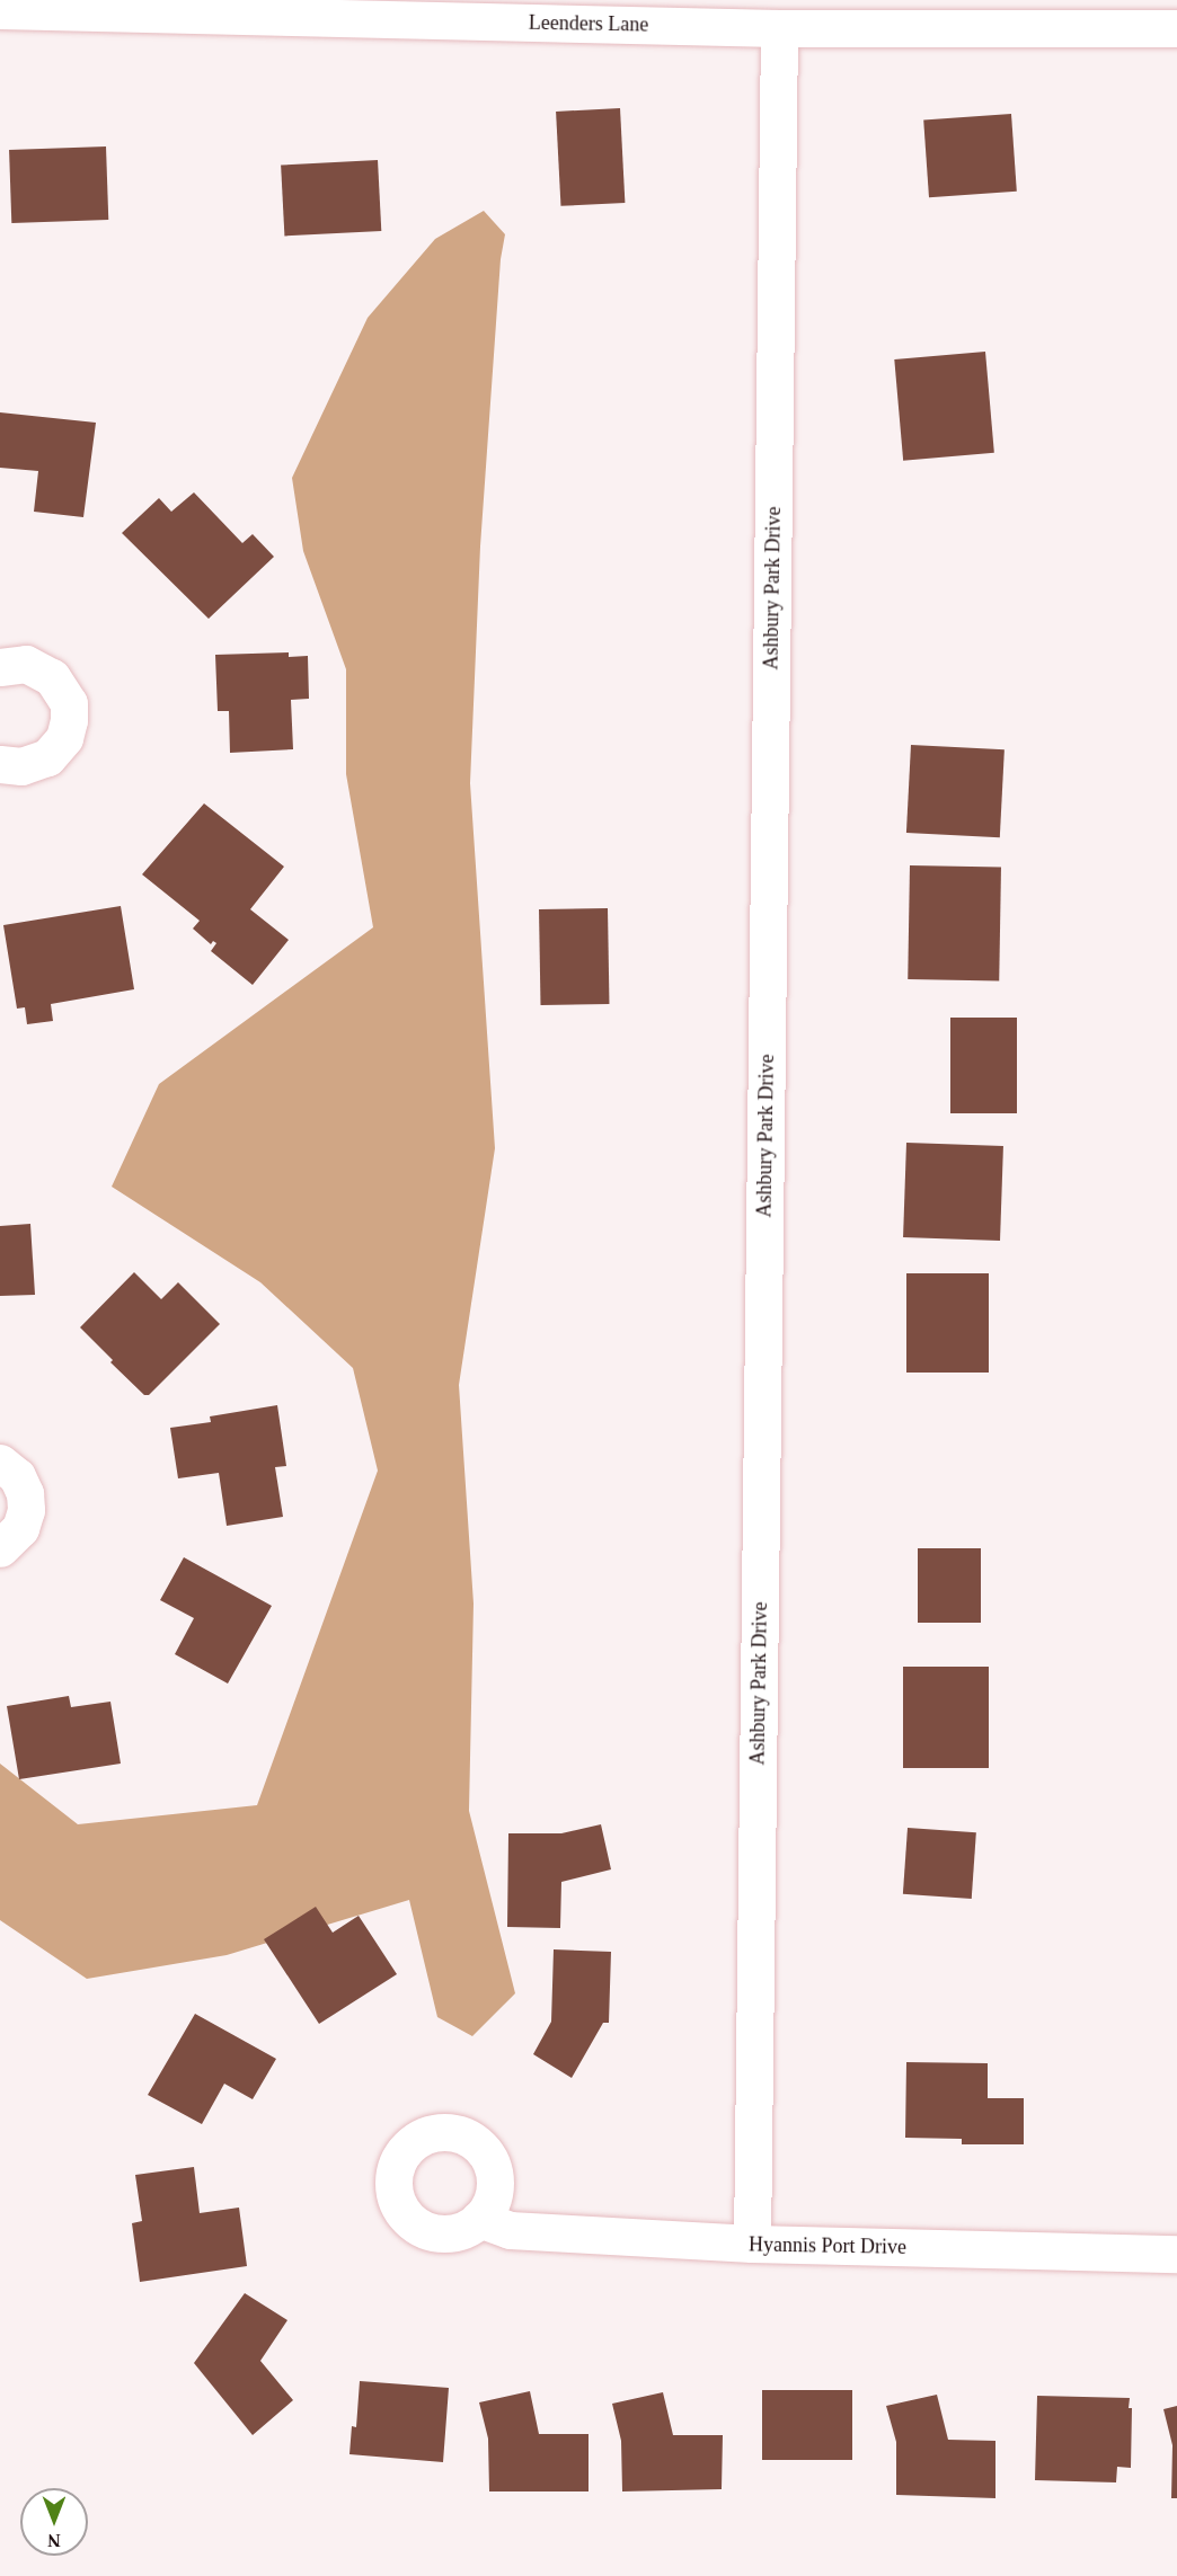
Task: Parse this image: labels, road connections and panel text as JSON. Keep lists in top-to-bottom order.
{
  "streets": {
    "street": ["Leenders Lane", "Ashbury Park Drive", "Hyannis Port Drive"]
  },
  "crossings": [
    ["Leenders Lane", "Ashbury Park Drive"],
    ["Ashbury Park Drive", "Hyannis Port Drive"]
  ],
  "north": "bottom"
}
